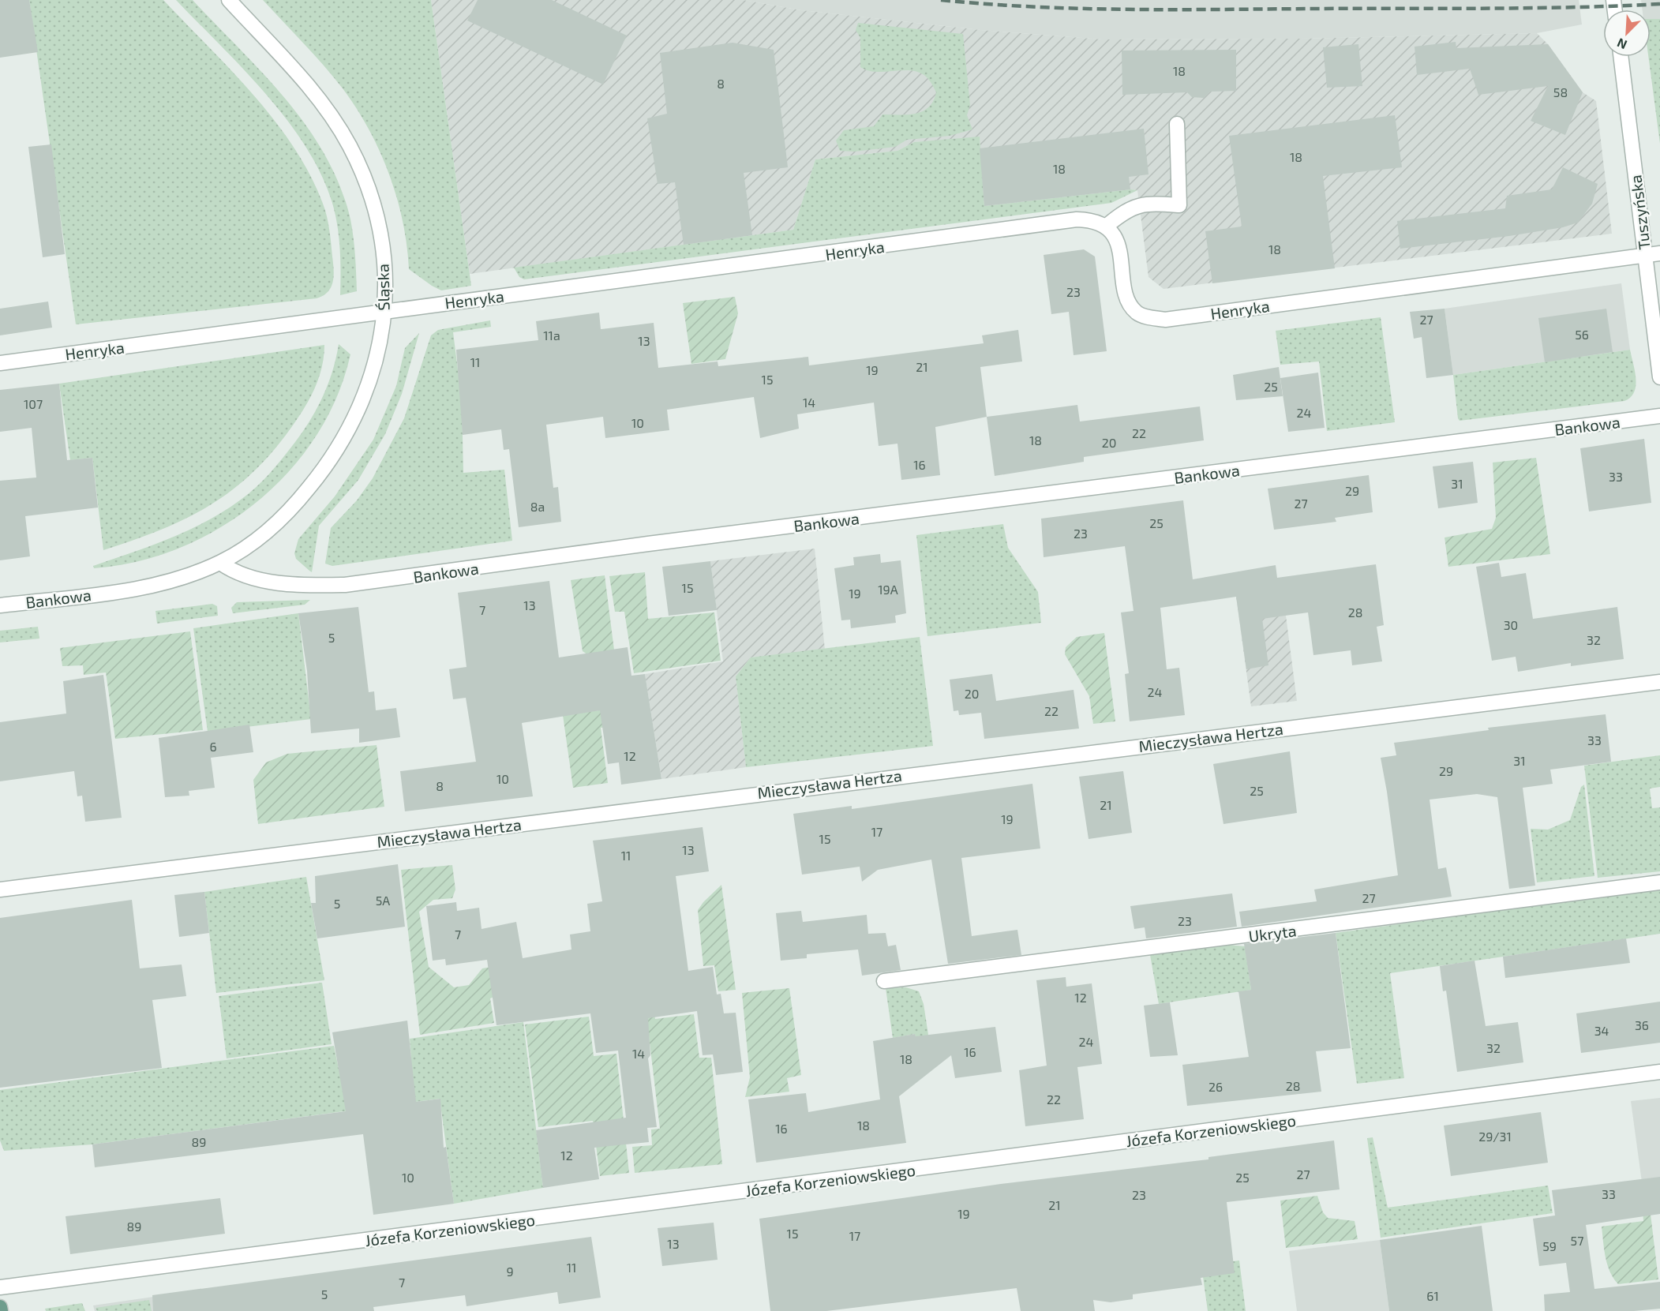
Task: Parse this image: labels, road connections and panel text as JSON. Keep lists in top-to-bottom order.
{
  "streets": {
    "street": [
      "Tuszyńska",
      "Henryka",
      "Śląska",
      "Bankowa",
      "Mieczysława Hertza",
      "Ukryta",
      "Józefa Korzeniowskiego"
    ]
  },
  "crossings": [
    ["Tuszyńska", "Henryka"],
    ["Henryka", "Śląska"],
    ["Śląska", "Bankowa"]
  ],
  "house_numbers": [
    "18",
    "8",
    "58",
    "18",
    "18",
    "18",
    "23",
    "27",
    "56",
    "11a",
    "13",
    "11",
    "21",
    "19",
    "15",
    "25",
    "14",
    "107",
    "24",
    "10",
    "22",
    "18",
    "20",
    "16",
    "33",
    "31",
    "29",
    "27",
    "8a",
    "25",
    "23",
    "15",
    "19A",
    "19",
    "13",
    "7",
    "28",
    "30",
    "5",
    "32",
    "24",
    "20",
    "22",
    "33",
    "6",
    "12",
    "31",
    "29",
    "10",
    "8",
    "25",
    "21",
    "19",
    "17",
    "15",
    "13",
    "11",
    "27",
    "5A",
    "5",
    "23",
    "7",
    "12",
    "36",
    "34",
    "24",
    "32",
    "16",
    "14",
    "18",
    "28",
    "26",
    "22",
    "18",
    "16",
    "29/31",
    "89",
    "12",
    "27",
    "10",
    "25",
    "33",
    "23",
    "21",
    "19",
    "89",
    "15",
    "17",
    "57",
    "13",
    "59",
    "11",
    "9",
    "7",
    "5",
    "61"
  ],
  "north": "bottom left"
}
